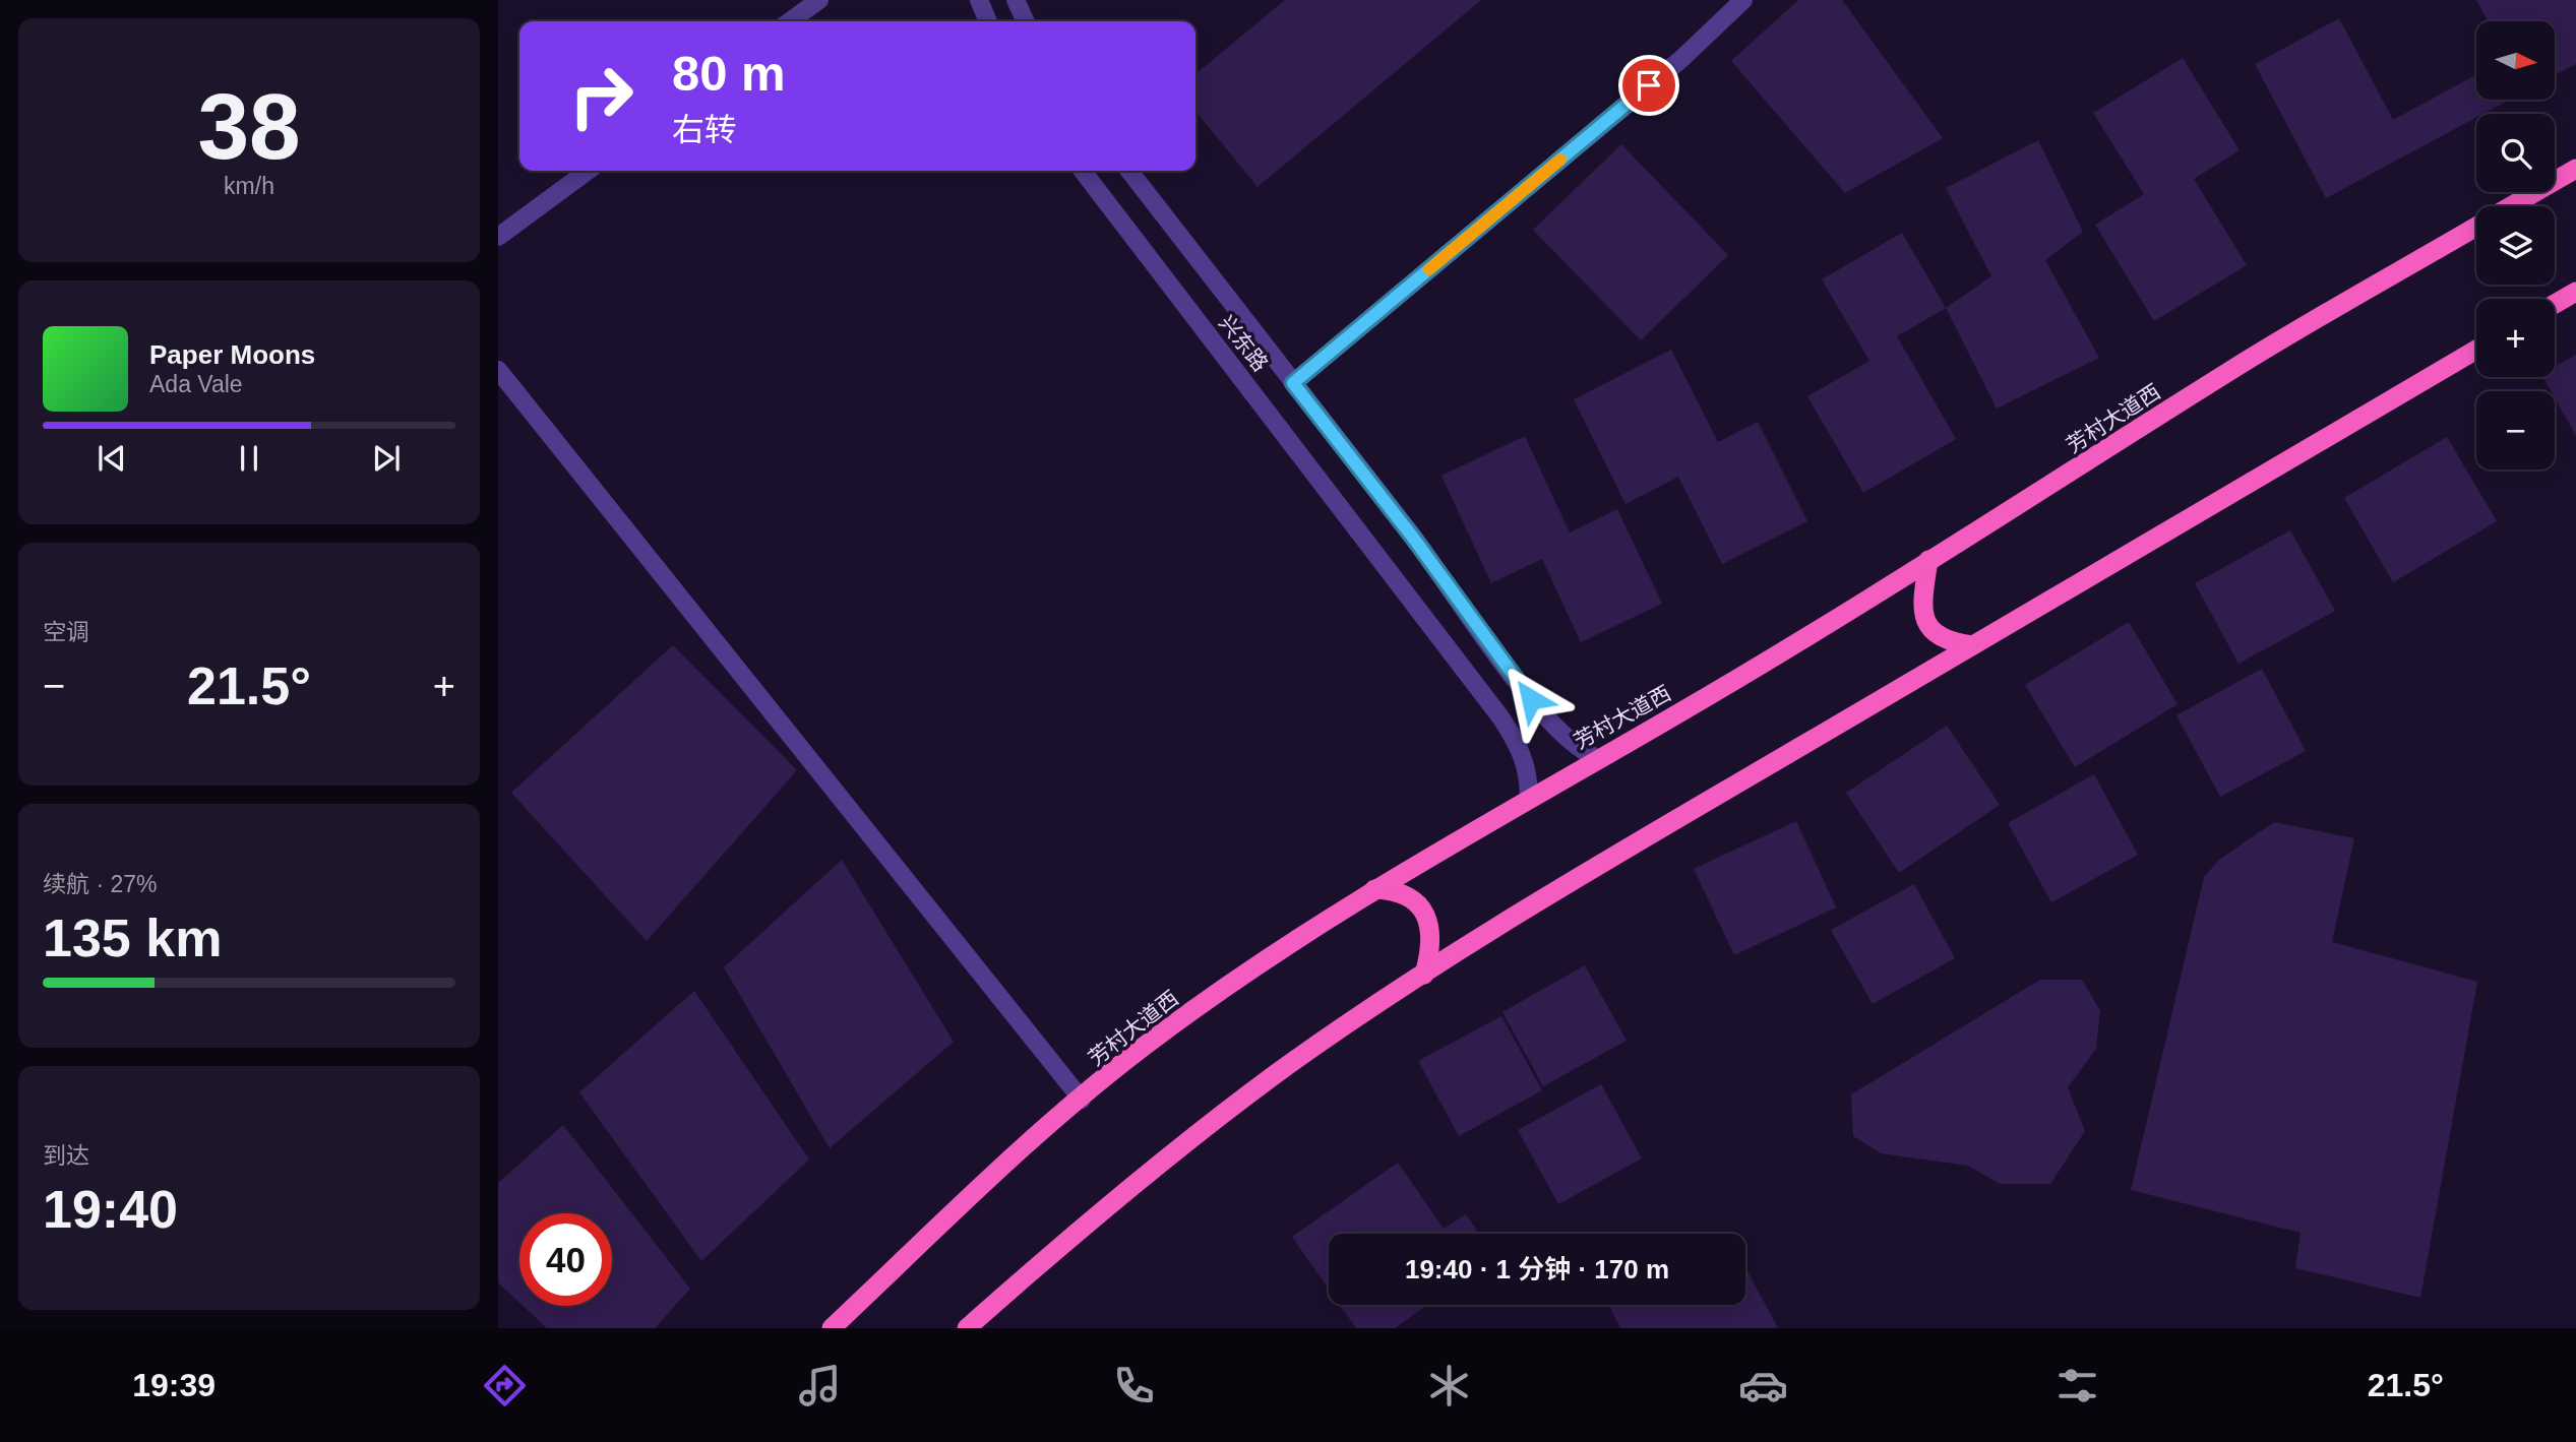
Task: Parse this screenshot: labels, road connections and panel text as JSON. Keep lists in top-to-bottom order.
{
  "streets": {
    "highway": ["芳村大道西"],
    "street": ["兴东路"]
  },
  "crossings": [
    ["兴东路", "芳村大道西"]
  ],
  "north": "right",
  "page": {
    "tile": [
      ["38", "km/h"],
      "空调",
      ["续航 · 27%", "135 km"],
      ["到达", "19:40"]
    ],
    "map_buttons": ["+", "−"],
    "turn": ["80 m", "右转"],
    "song": ["Paper Moons", "Ada Vale"],
    "heat": ["−", "21.5°", "+"],
    "limit": "40",
    "trip": "19:40 · 1 分钟 · 170 m",
    "tabs": ["19:39", "21.5°"]
  }
}
